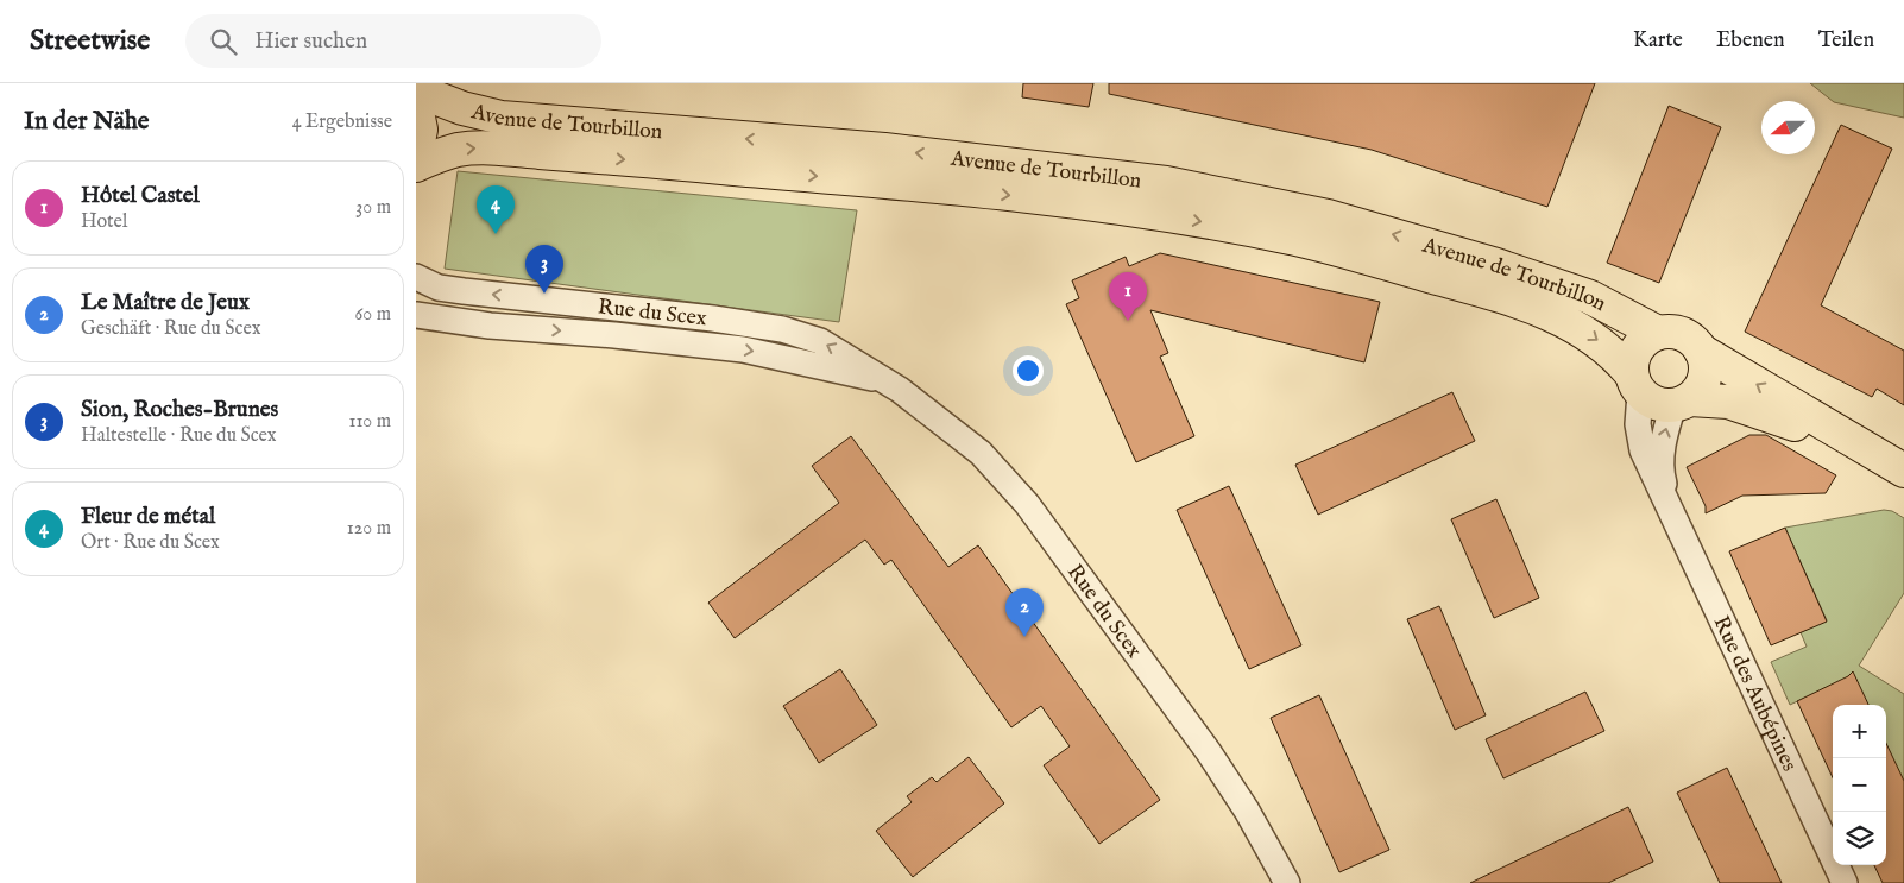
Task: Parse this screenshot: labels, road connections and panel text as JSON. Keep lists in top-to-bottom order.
{
  "streets": {
    "main road": ["Avenue de Tourbillon"],
    "street": ["Rue du Scex", "Rue des Aubépines"]
  },
  "crossings": [
    ["Avenue de Tourbillon", "Rue des Aubépines"]
  ],
  "north": "left",
  "page": {
    "header": "Streetwise",
    "search": "Hier suchen",
    "nav": ["Karte", "Ebenen", "Teilen"],
    "heading": ["In der Nähe", "4 Ergebnisse"],
    "list": [
      {
        "mark": "1",
        "name": "Hôtel Castel",
        "note": "Hotel",
        "value": "30 m"
      },
      {
        "mark": "2",
        "name": "Le Maître de Jeux",
        "note": "Geschäft · Rue du Scex",
        "value": "60 m"
      },
      {
        "mark": "3",
        "name": "Sion, Roches-Brunes",
        "note": "Haltestelle · Rue du Scex",
        "value": "110 m"
      },
      {
        "mark": "4",
        "name": "Fleur de métal",
        "note": "Ort · Rue du Scex",
        "value": "120 m"
      }
    ],
    "pins": [
      "4",
      "3",
      "1",
      "2"
    ],
    "map_buttons": ["+", "−"]
  }
}
